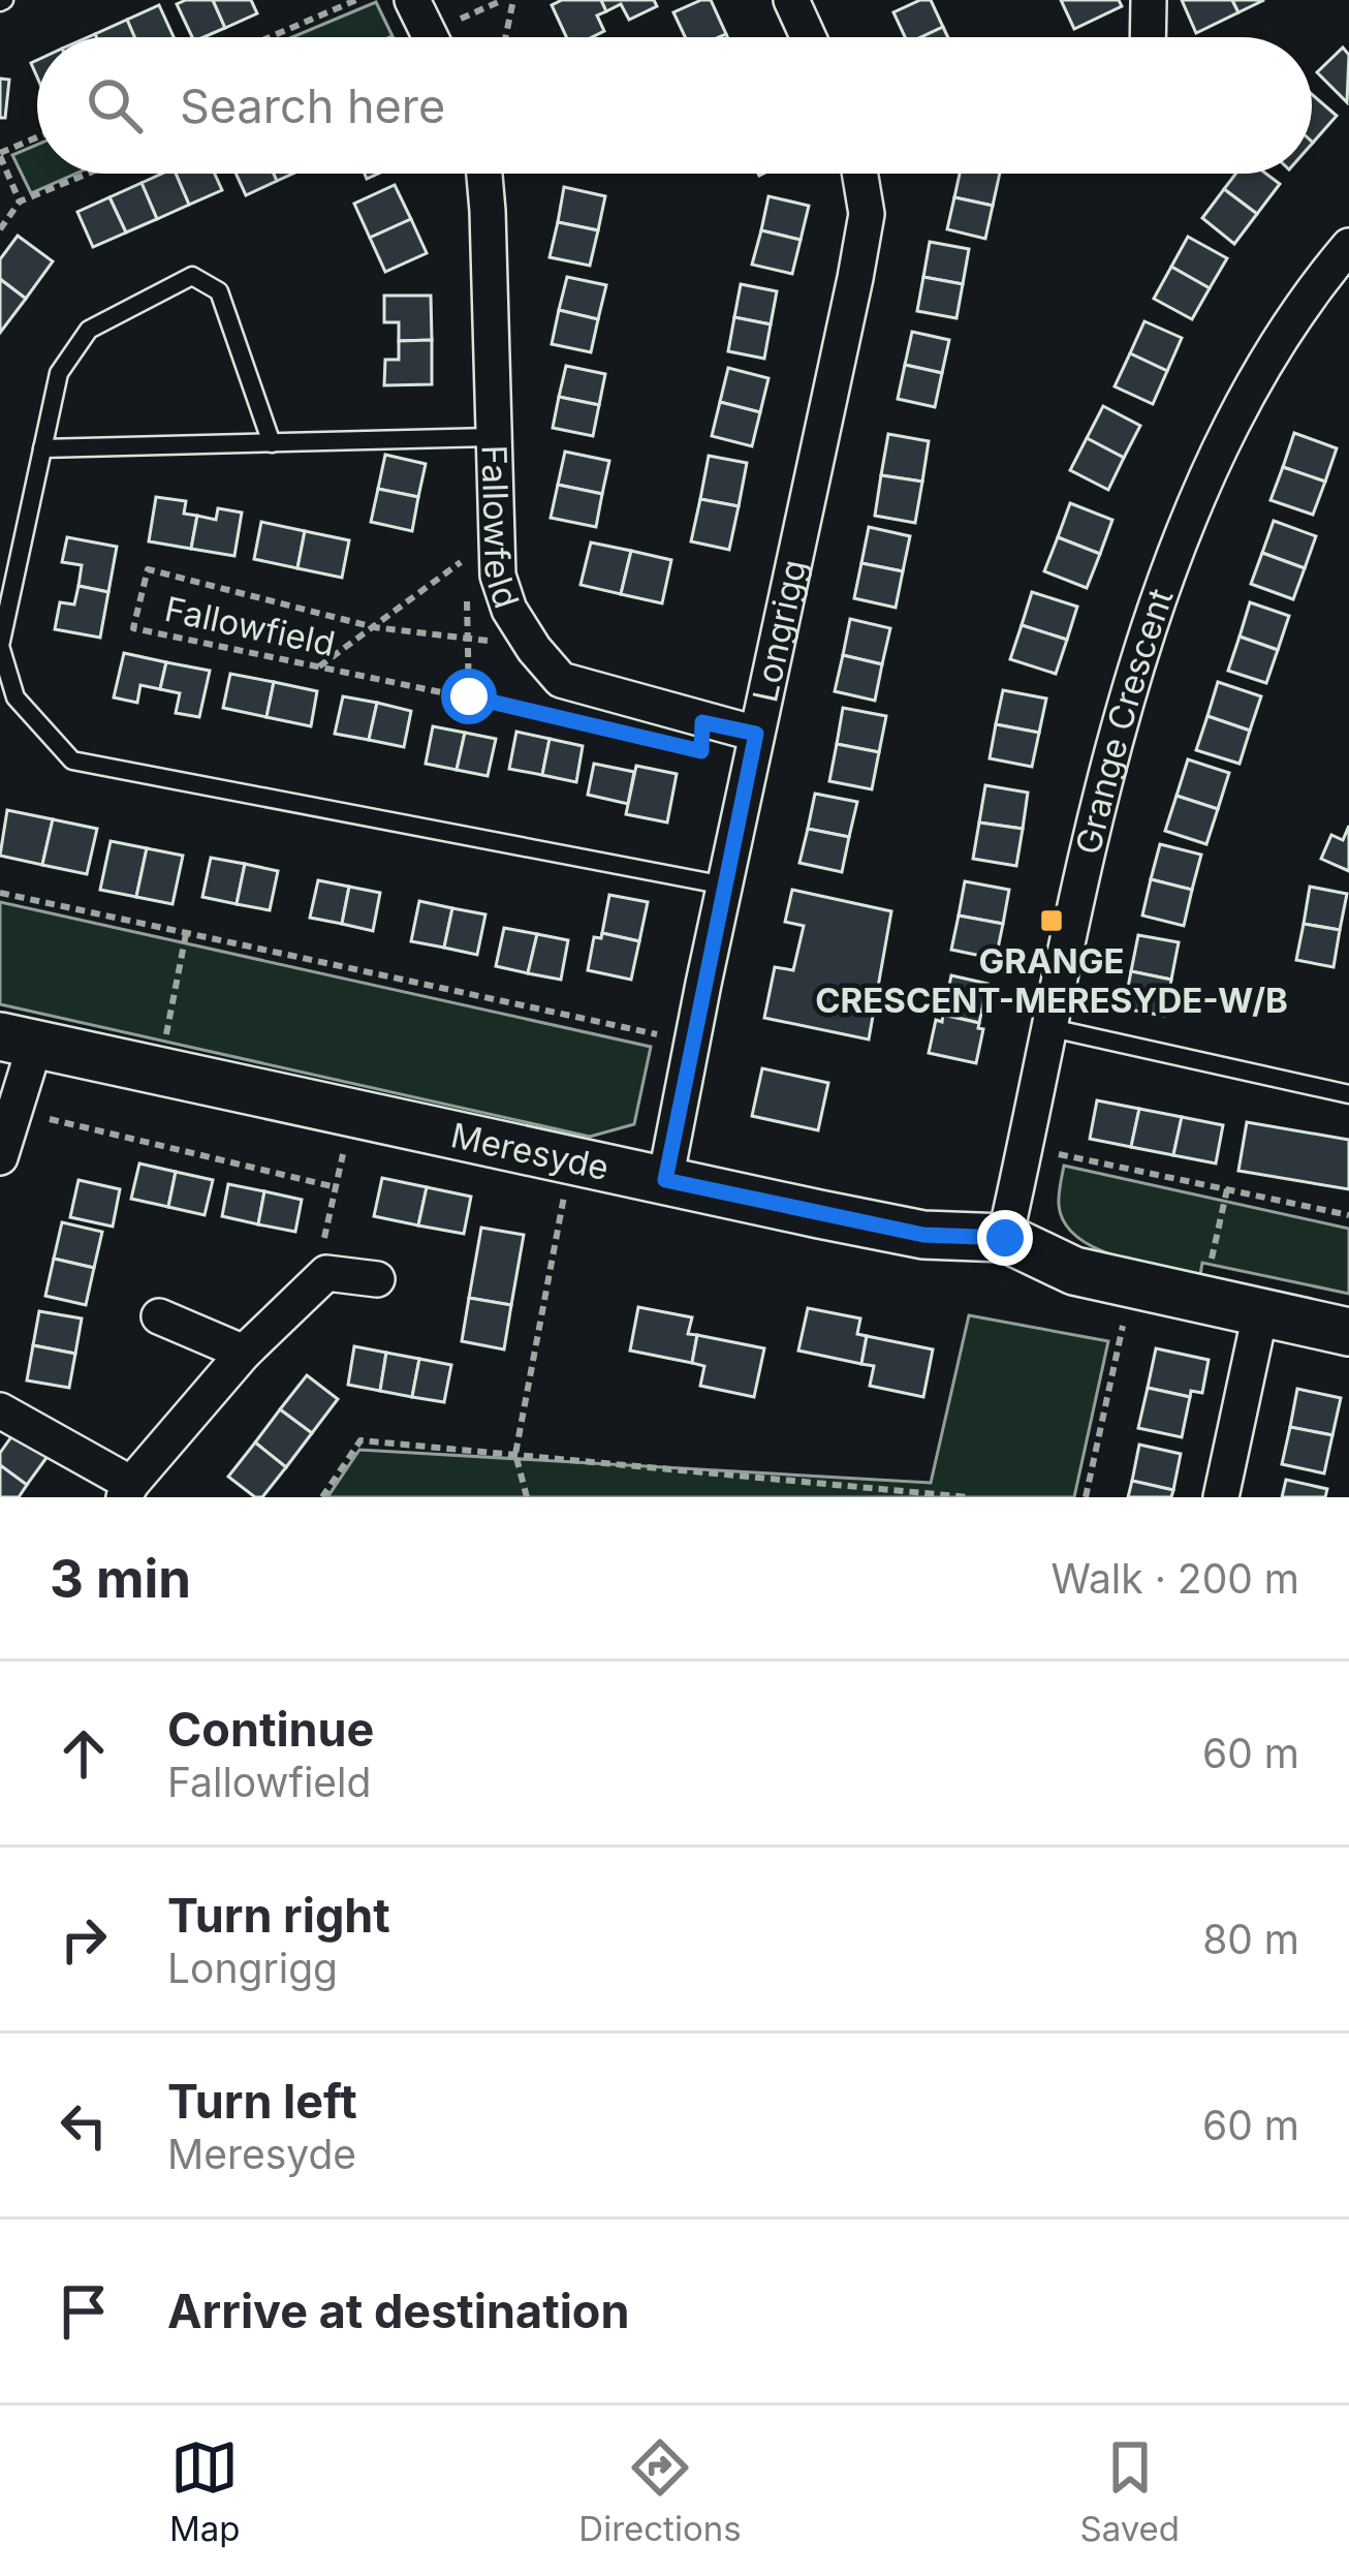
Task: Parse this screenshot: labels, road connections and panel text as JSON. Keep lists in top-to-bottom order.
{
  "streets": {
    "street": [
      "Fallowfeld",
      "Longrigg",
      "Grange Crescent",
      "Meresyde"
    ],
    "path": ["Fallowfield"]
  },
  "crossings": [
    ["Fallowfeld", "Fallowfield"],
    ["Fallowfeld", "Longrigg"],
    ["Longrigg", "Meresyde"],
    ["Grange Crescent", "Meresyde"]
  ],
  "places": {
    "transit": ["GRANGE CRESCENT-MERESYDE-W/B"]
  },
  "page": {
    "search": "Search here",
    "heading": ["3 min", "Walk · 200 m"],
    "list": [
      ["Continue", "Fallowfield", "60 m"],
      ["Turn right", "Longrigg", "80 m"],
      ["Turn left", "Meresyde", "60 m"],
      "Arrive at destination"
    ],
    "nav": ["Map", "Directions", "Saved"]
  }
}
